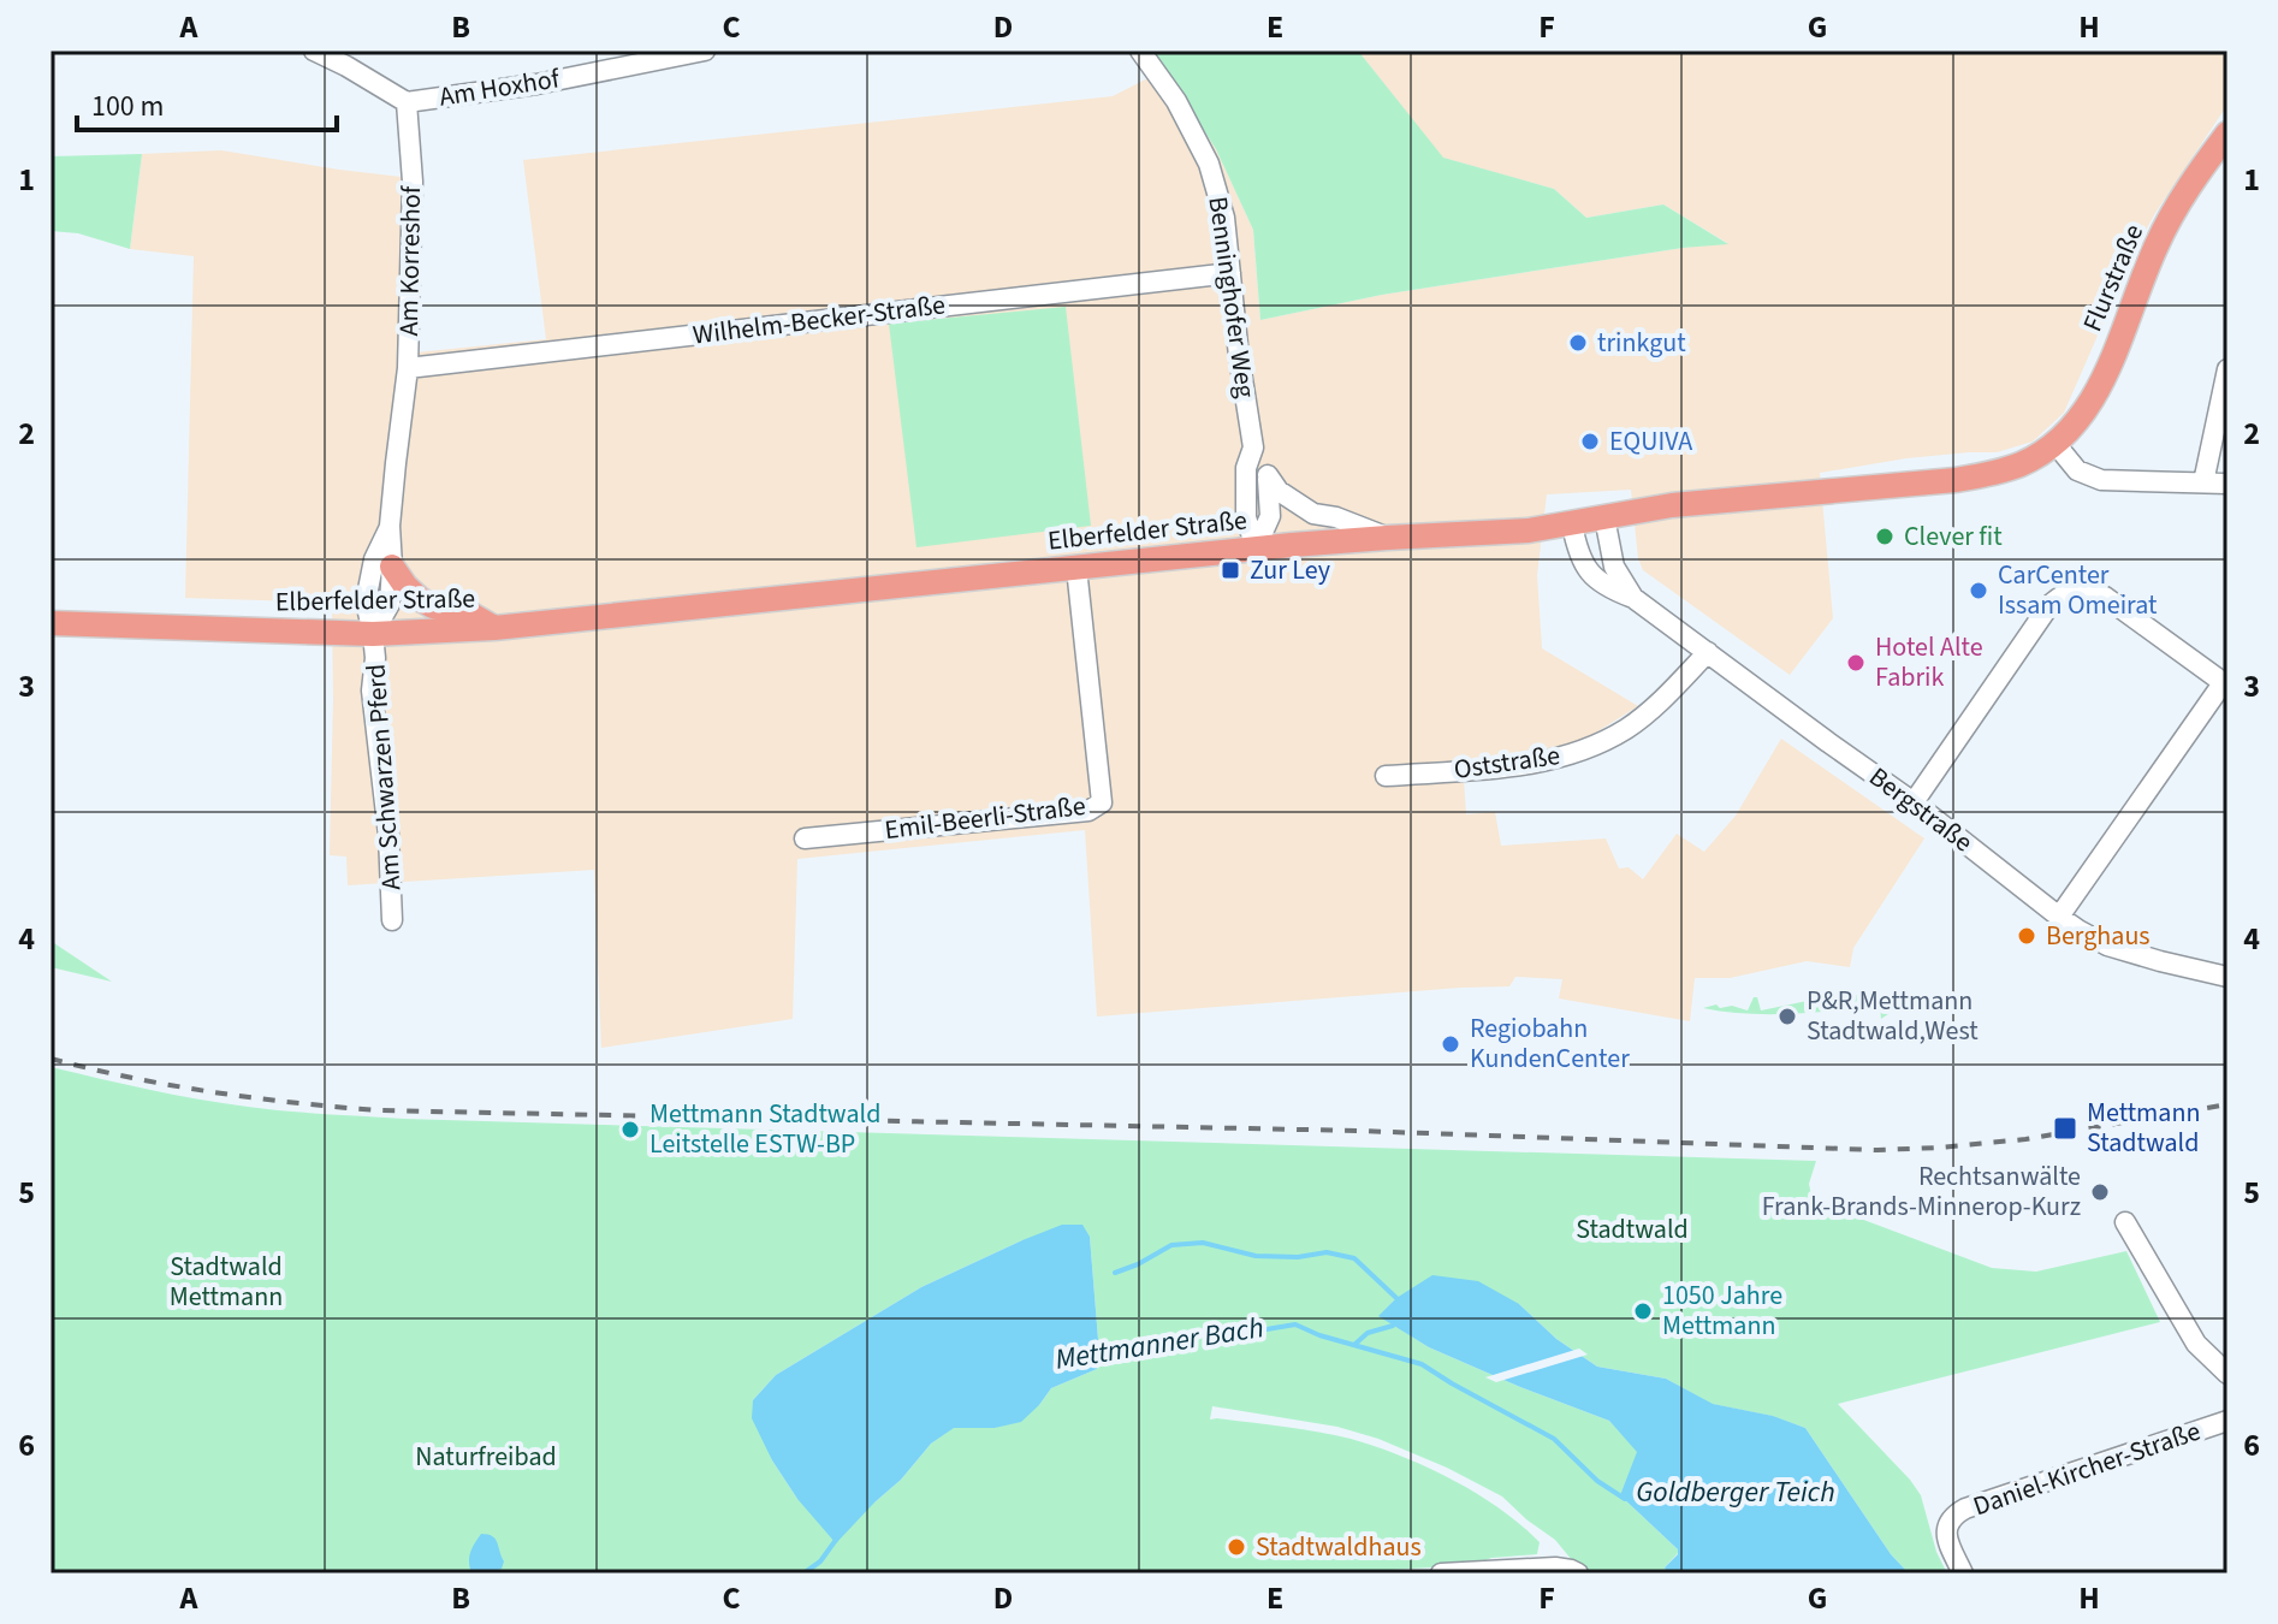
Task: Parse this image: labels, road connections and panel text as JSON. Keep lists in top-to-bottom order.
{
  "streets": {
    "main road": ["Flurstraße", "Elberfelder Straße"],
    "street": [
      "Am Hoxhof",
      "Am Korreshof",
      "Benninghofer Weg",
      "Wilhelm-Becker-Straße",
      "Oststraße",
      "Am Schwarzen Pferd",
      "Bergstraße",
      "Emil-Beerli-Straße",
      "Daniel-Kircher-Straße"
    ]
  },
  "crossings": [
    ["Am Hoxhof", "Am Korreshof"],
    ["Am Korreshof", "Wilhelm-Becker-Straße"],
    ["Am Korreshof", "Elberfelder Straße"],
    ["Am Korreshof", "Am Schwarzen Pferd"],
    ["Flurstraße", "Elberfelder Straße"],
    ["Benninghofer Weg", "Wilhelm-Becker-Straße"],
    ["Benninghofer Weg", "Elberfelder Straße"],
    ["Elberfelder Straße", "Am Schwarzen Pferd"],
    ["Elberfelder Straße", "Bergstraße"],
    ["Elberfelder Straße", "Emil-Beerli-Straße"],
    ["Oststraße", "Bergstraße"]
  ],
  "water": ["Mettmanner Bach", "Goldberger Teich"],
  "parks": ["Stadtwald", "Stadtwald Mettmann", "Naturfreibad"],
  "places": {
    "other": [
      "trinkgut",
      "EQUIVA",
      "Clever fit",
      "CarCenter Issam Omeirat",
      "Hotel Alte Fabrik",
      "Berghaus",
      "P&R,Mettmann Stadtwald,West",
      "Regiobahn KundenCenter",
      "Mettmann Stadtwald Leitstelle ESTW-BP",
      "Rechtsanwälte Frank-Brands-Minnerop-Kurz",
      "1050 Jahre Mettmann",
      "Stadtwaldhaus"
    ],
    "transit": ["Zur Ley", "Mettmann Stadtwald"]
  },
  "scale_bar": "100 m",
  "grid": {
    "columns": [
      "A",
      "B",
      "C",
      "D",
      "E",
      "F",
      "G",
      "H"
    ],
    "rows": [
      "1",
      "2",
      "3",
      "4",
      "5",
      "6"
    ]
  }
}
